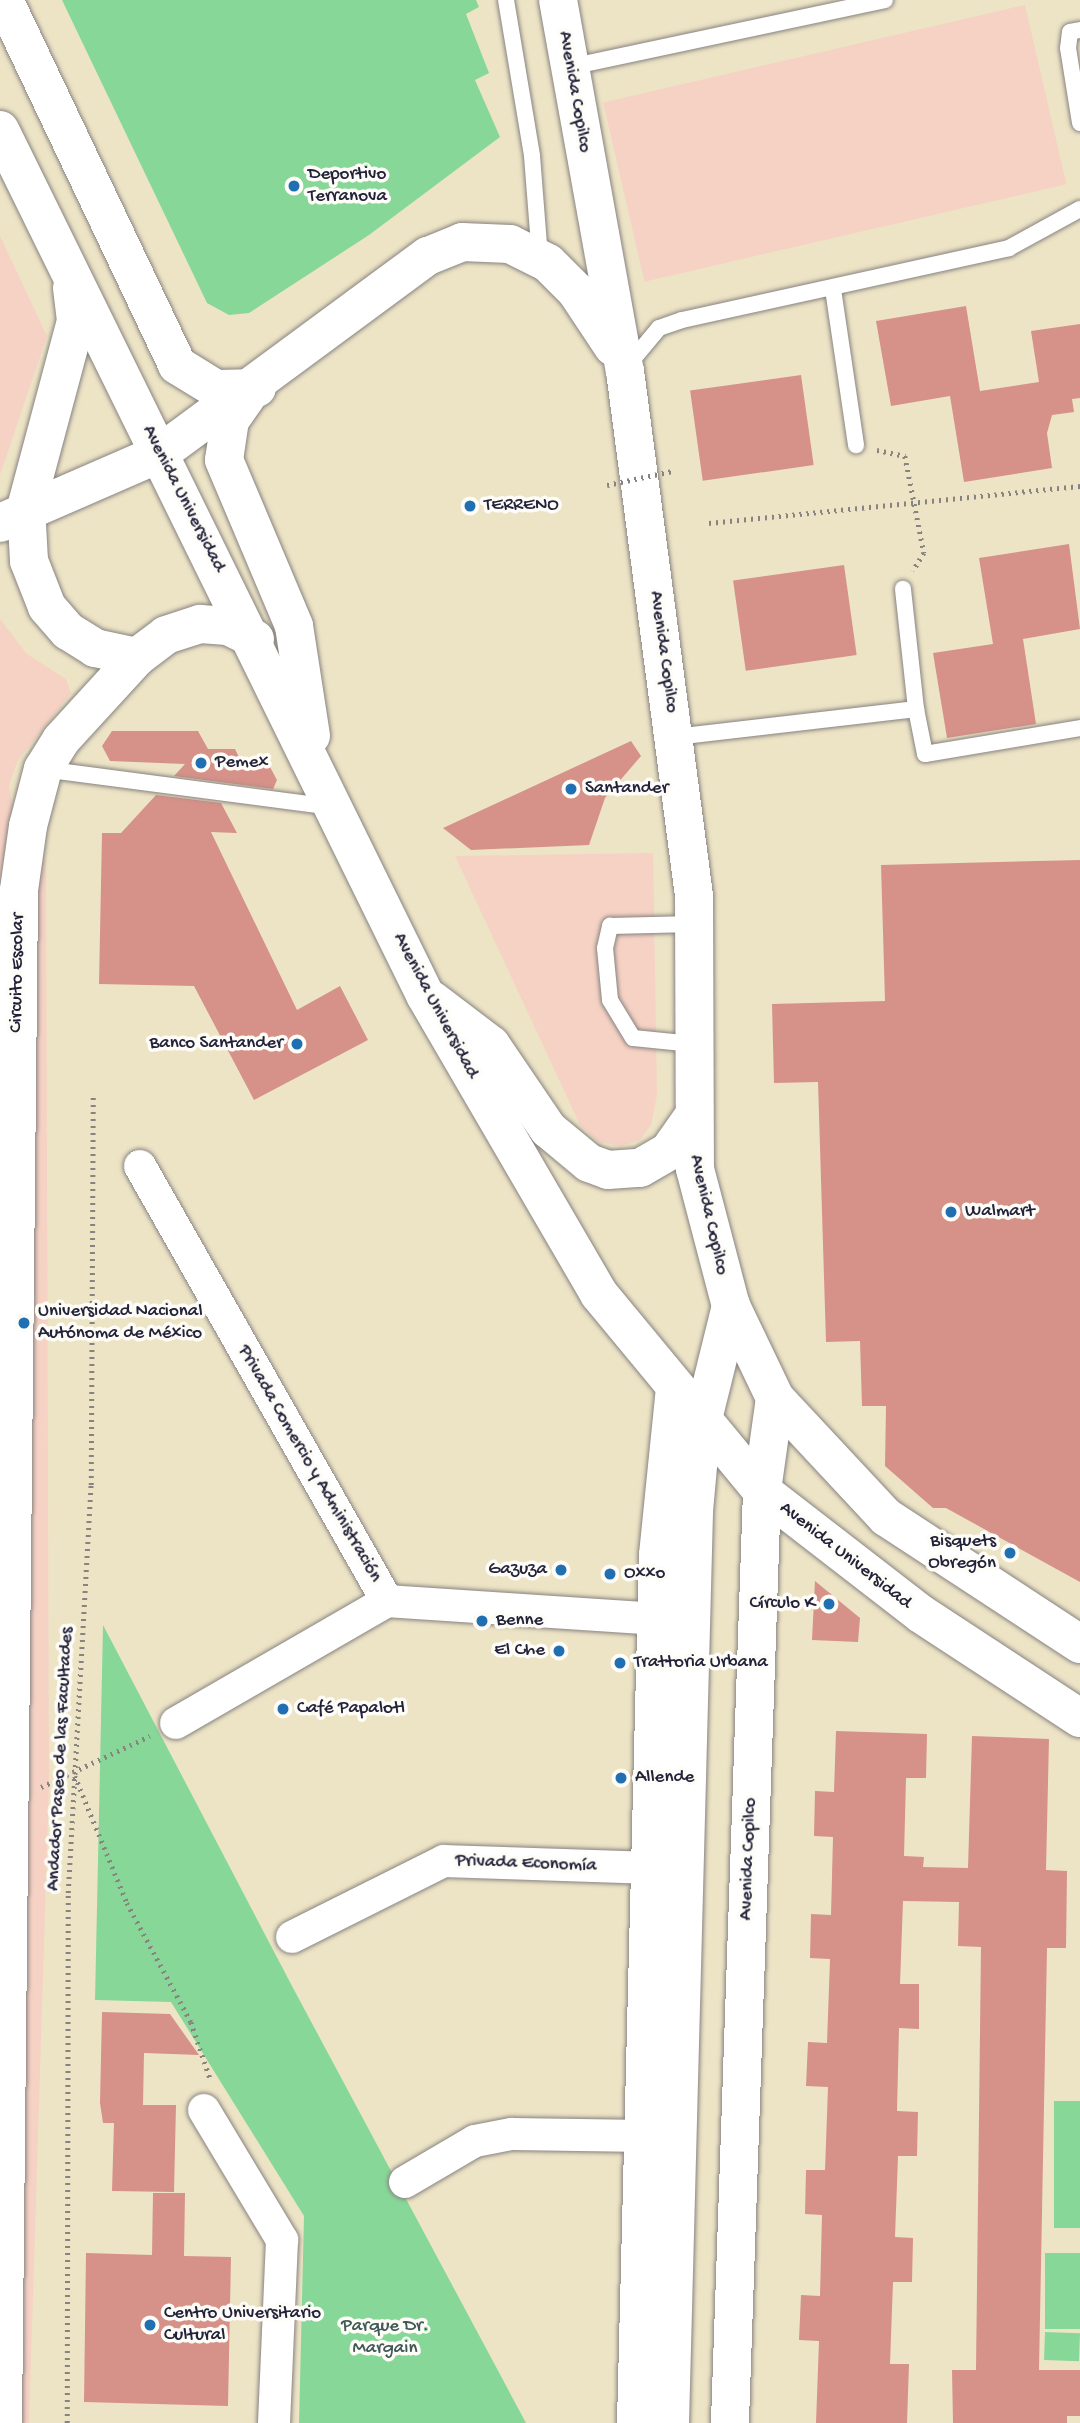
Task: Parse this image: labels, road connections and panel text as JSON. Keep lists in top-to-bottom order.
{
  "streets": {
    "main road": ["Avenida Copilco", "Avenida Universidad", "Circuito Escolar"],
    "street": ["Privada Comercio y Administración", "Privada Economía"],
    "path": ["Andador Paseo de las Facultades"]
  },
  "crossings": [
    ["Avenida Copilco", "Avenida Universidad"],
    ["Avenida Universidad", "Circuito Escolar"]
  ],
  "parks": ["Parque Dr. Margain"],
  "places": [
    "Deportivo Terranova",
    "TERRENO",
    "Pemex",
    "Santander",
    "Banco Santander",
    "Walmart",
    "Universidad Nacional Autónoma de México",
    "Bisquets Obregón",
    "Gazuza",
    "Oxxo",
    "Círculo K",
    "Benne",
    "El Che",
    "Trattoria Urbana",
    "Café Papalotl",
    "Allende",
    "Centro Universitario Cultural"
  ]
}
